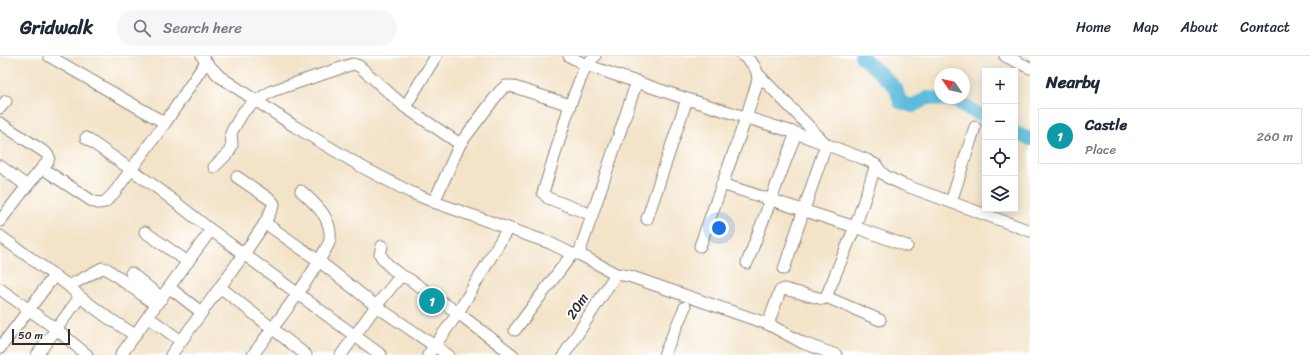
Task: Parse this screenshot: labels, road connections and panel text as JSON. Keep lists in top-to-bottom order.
{
  "streets": {
    "street": ["20m"]
  },
  "scale_bar": "50 m",
  "north": "top left",
  "page": {
    "header": "Gridwalk",
    "search": "Search here",
    "nav": [
      "Home",
      "Map",
      "About",
      "Contact"
    ],
    "heading": "Nearby",
    "map_buttons": ["+", "−"],
    "list": [
      {
        "mark": "1",
        "name": "Castle",
        "note": "Place",
        "value": "260 m"
      }
    ],
    "pins": "1",
    "scale": "50 m"
  }
}
